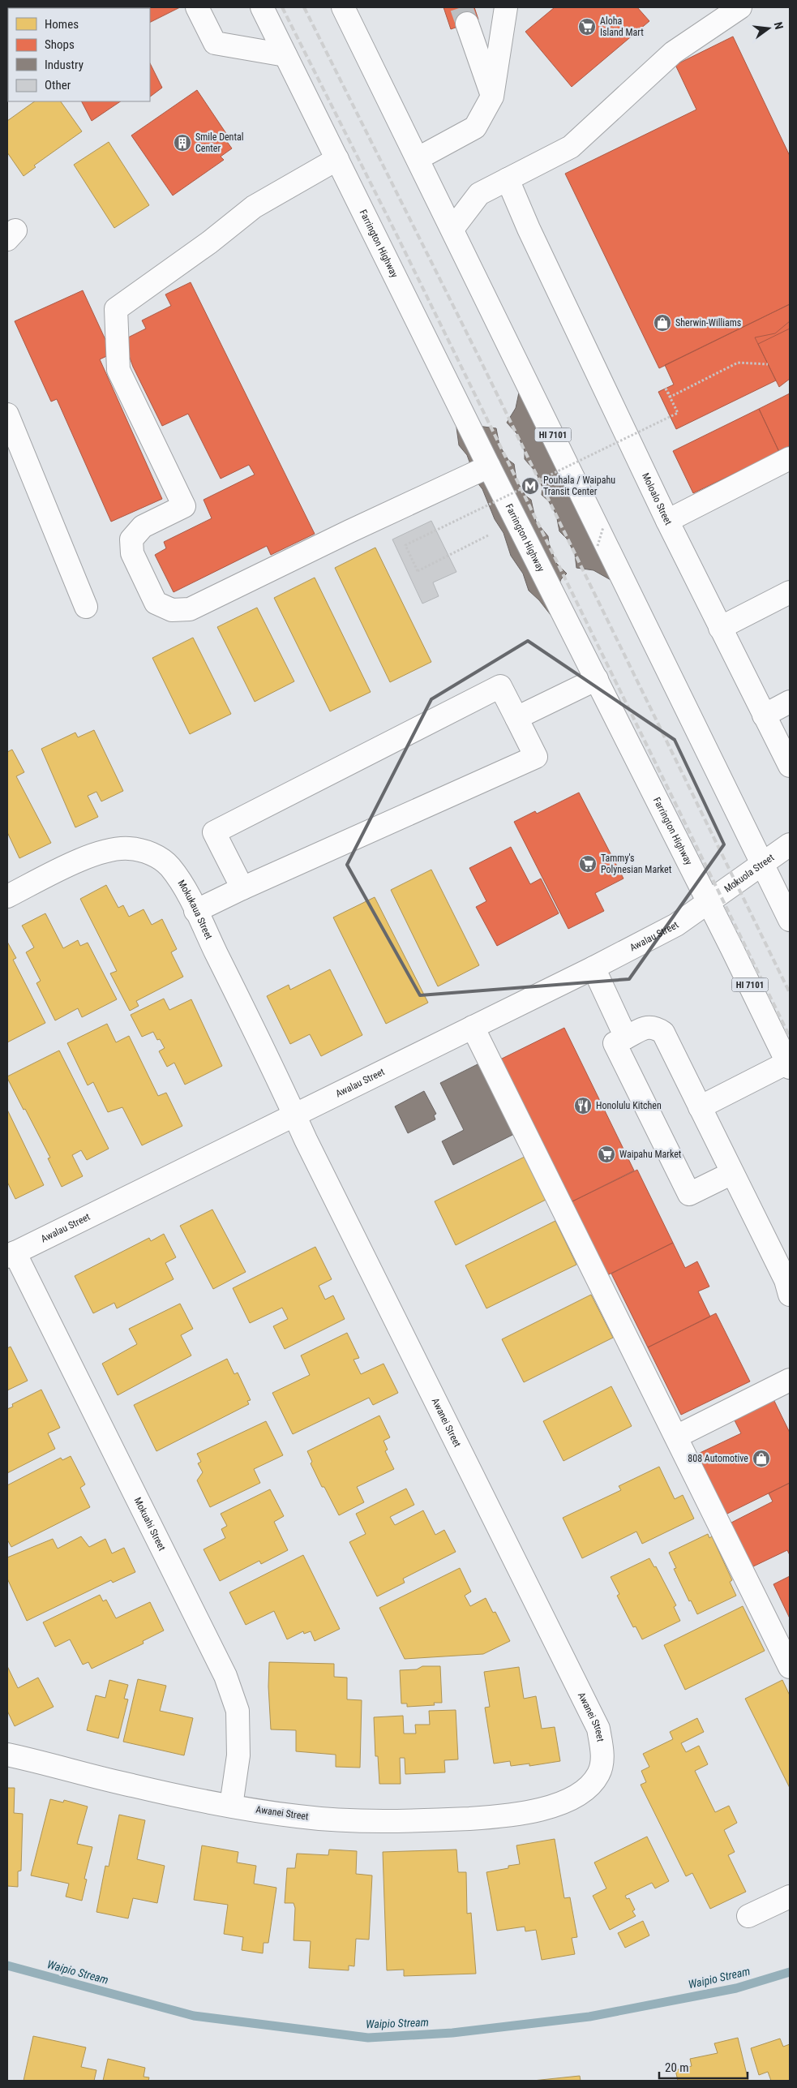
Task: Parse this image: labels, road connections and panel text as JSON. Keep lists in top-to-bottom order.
{
  "streets": {
    "street": [
      "Farrington Highway",
      "HI 7101",
      "Moloalo Street",
      "Mokuola Street",
      "Mokukaua Street",
      "Awalau Street",
      "Awanei Street",
      "Mokuahi Street"
    ]
  },
  "crossings": [
    ["Farrington Highway", "Mokuola Street"],
    ["Farrington Highway", "Awalau Street"],
    ["HI 7101", "Mokuola Street"],
    ["Mokuola Street", "Awalau Street"],
    ["Mokukaua Street", "Awalau Street"],
    ["Mokukaua Street", "Awanei Street"],
    ["Awalau Street", "Awanei Street"],
    ["Awalau Street", "Mokuahi Street"],
    ["Awanei Street", "Mokuahi Street"]
  ],
  "water": ["Waipio Stream"],
  "places": {
    "supermarket": ["Aloha Island Mart", "Tammy's Polynesian Market", "Waipahu Market"],
    "building": ["Smile Dental Center"],
    "shop": ["Sherwin-Williams", "808 Automotive"],
    "metro station": ["Pouhala / Waipahu Transit Center"],
    "restaurant": ["Honolulu Kitchen"]
  },
  "legend": [
    "Homes",
    "Shops",
    "Industry",
    "Other"
  ],
  "scale_bar": "20 m",
  "north": "right"
}
